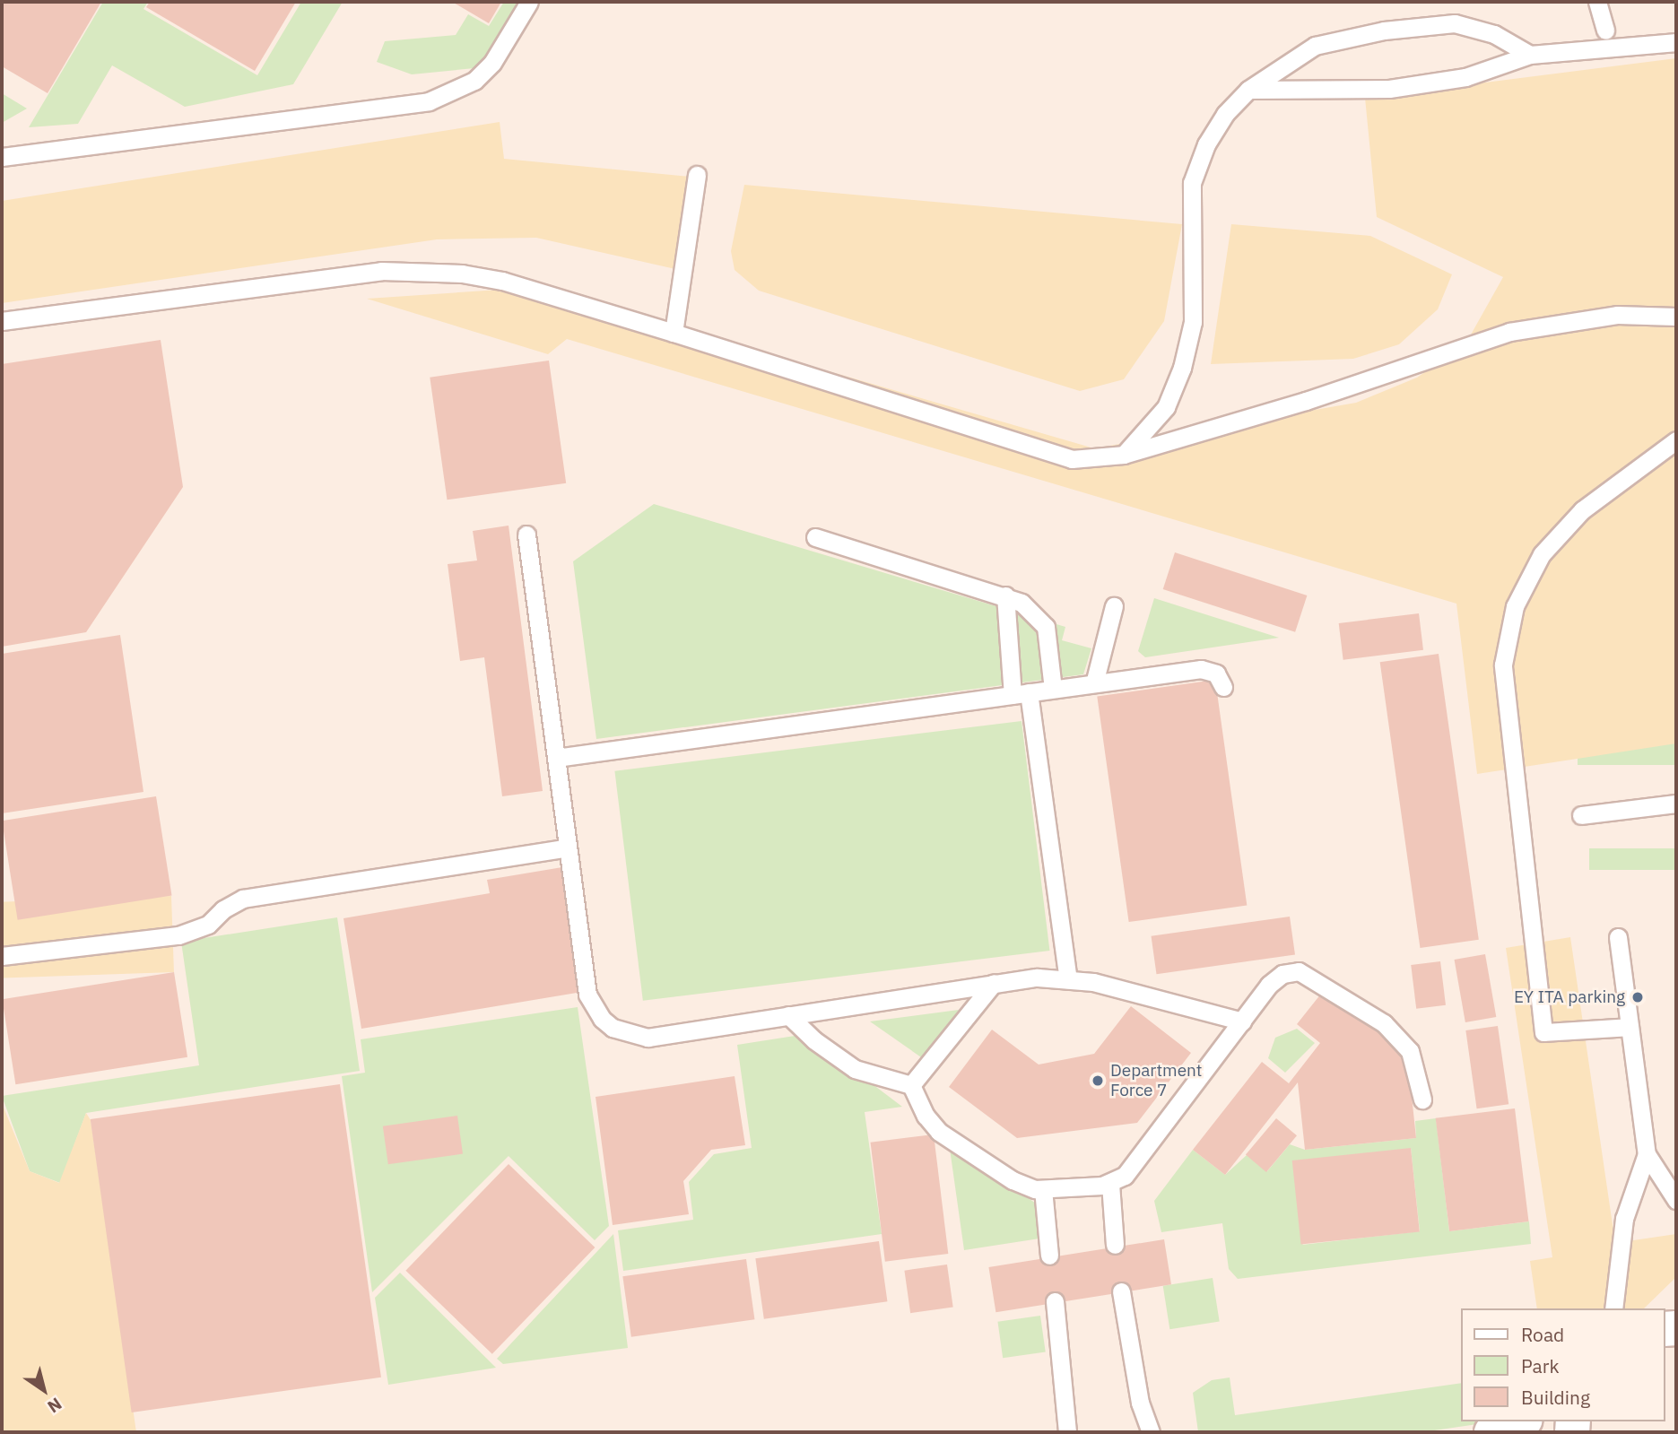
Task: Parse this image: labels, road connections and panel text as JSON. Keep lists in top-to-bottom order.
{
  "places": ["EY ITA parking", "Department Force 7"],
  "legend": ["Road", "Park", "Building"],
  "north": "bottom right"
}
